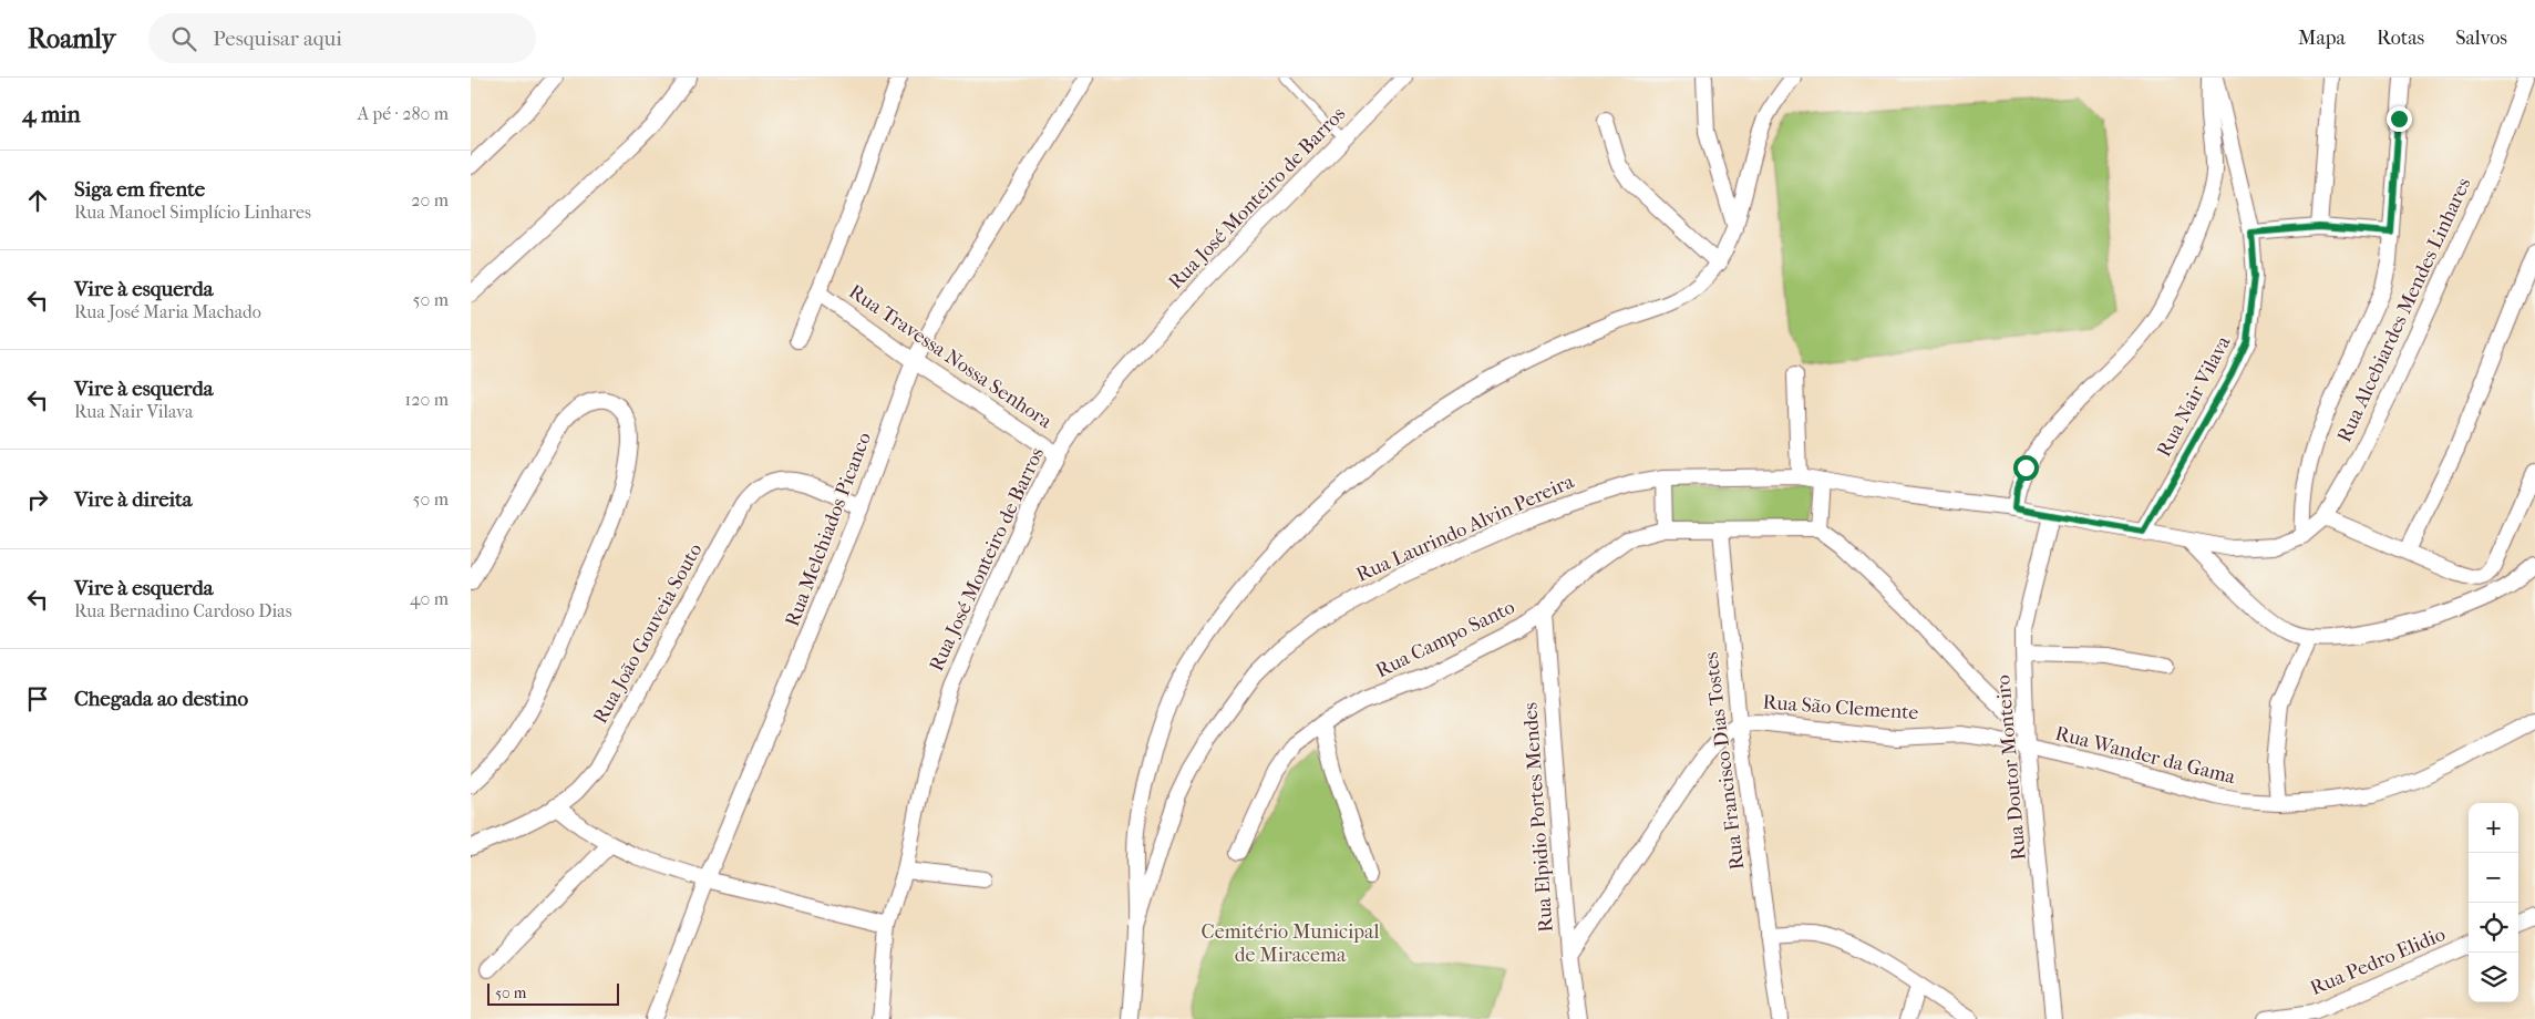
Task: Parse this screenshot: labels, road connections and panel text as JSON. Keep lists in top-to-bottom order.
{
  "streets": {
    "street": [
      "Rua José Monteiro de Barros",
      "Rua Alcebiardes Mendes Linhares",
      "Rua Travessa Nossa Senhora",
      "Rua Nair Vilava",
      "Rua Laurindo Alvin Pereira",
      "Rua Melchiados Picanco",
      "Rua João Gouveia Souto",
      "Rua Campo Santo",
      "Rua São Clemente",
      "Rua Wander da Gama",
      "Rua Francisco Dias Tostes",
      "Rua Doutor Monteiro",
      "Rua Elpidio Portes Mendes",
      "Rua Pedro Elidio"
    ]
  },
  "crossings": [
    ["Rua José Monteiro de Barros", "Rua Travessa Nossa Senhora"],
    ["Rua Alcebiardes Mendes Linhares", "Rua Laurindo Alvin Pereira"],
    ["Rua Travessa Nossa Senhora", "Rua Melchiados Picanco"],
    ["Rua Nair Vilava", "Rua Laurindo Alvin Pereira"],
    ["Rua Laurindo Alvin Pereira", "Rua Doutor Monteiro"],
    ["Rua Melchiados Picanco", "Rua João Gouveia Souto"],
    ["Rua Campo Santo", "Rua Francisco Dias Tostes"],
    ["Rua Campo Santo", "Rua Elpidio Portes Mendes"],
    ["Rua São Clemente", "Rua Wander da Gama"],
    ["Rua São Clemente", "Rua Francisco Dias Tostes"],
    ["Rua São Clemente", "Rua Doutor Monteiro"],
    ["Rua São Clemente", "Rua Elpidio Portes Mendes"],
    ["Rua Wander da Gama", "Rua Doutor Monteiro"]
  ],
  "parks": ["Cemitério Municipal de Miracema"],
  "scale_bar": "50 m",
  "page": {
    "header": "Roamly",
    "search": "Pesquisar aqui",
    "nav": ["Mapa", "Rotas", "Salvos"],
    "heading": ["4 min", "A pé · 280 m"],
    "list": [
      ["Siga em frente", "Rua Manoel Simplício Linhares", "20 m"],
      ["Vire à esquerda", "Rua José Maria Machado", "50 m"],
      ["Vire à esquerda", "Rua Nair Vilava", "120 m"],
      ["Vire à direita", "50 m"],
      ["Vire à esquerda", "Rua Bernadino Cardoso Dias", "40 m"],
      "Chegada ao destino"
    ],
    "map_buttons": ["+", "−"],
    "scale": "50 m"
  }
}
